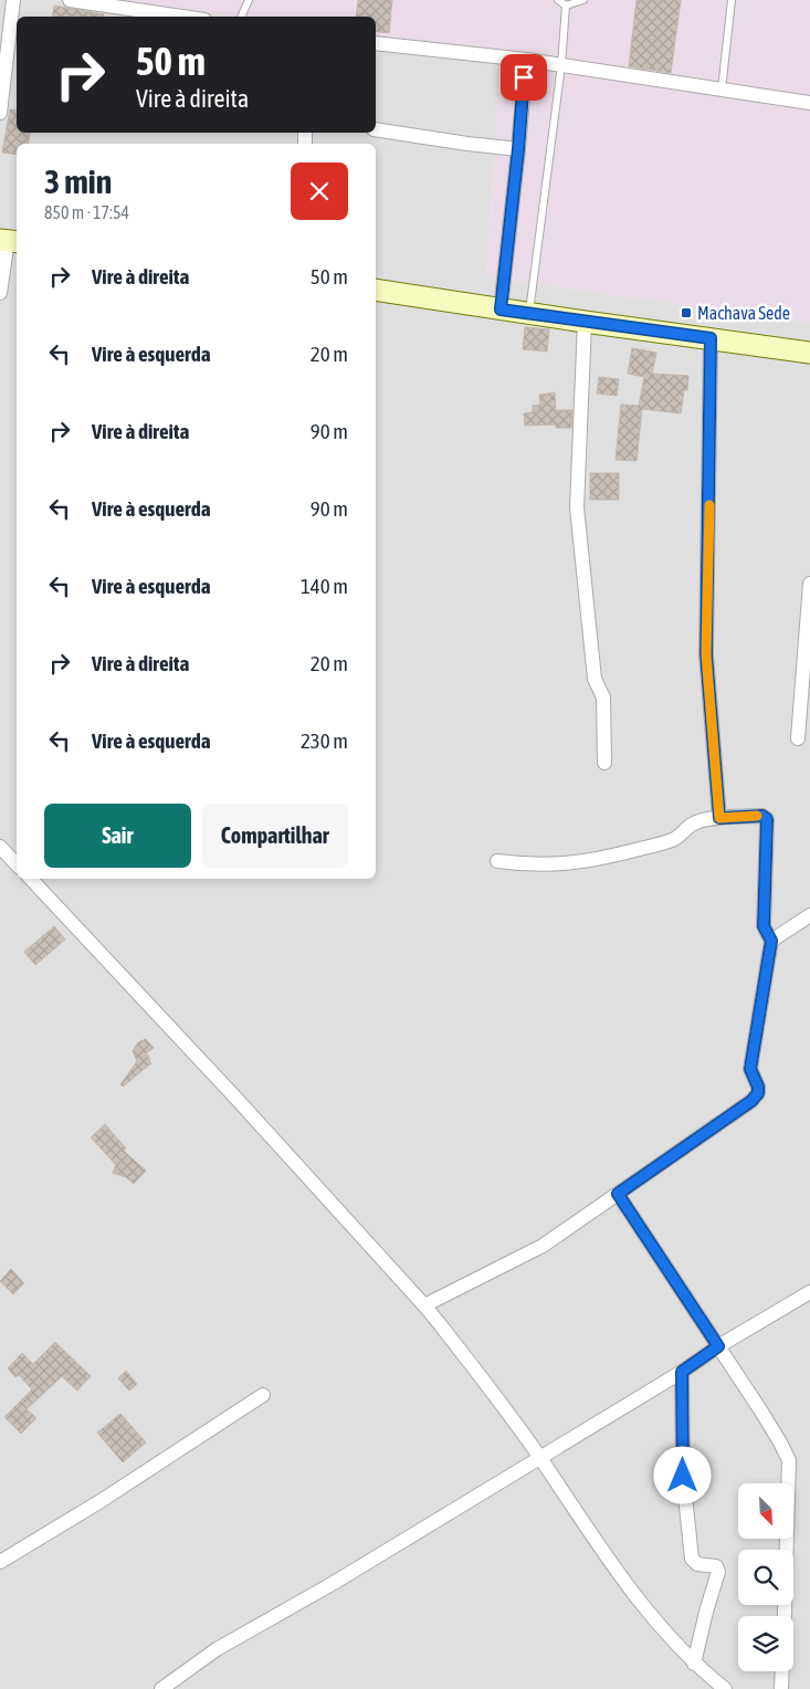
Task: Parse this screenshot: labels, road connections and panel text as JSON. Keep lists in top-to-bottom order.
{
  "places": {
    "transit": ["Machava Sede"]
  },
  "north": "bottom right",
  "page": {
    "turn": ["50 m", "Vire à direita"],
    "heading": ["3 min", "850 m · 17:54"],
    "list": [
      {
        "name": "Vire à direita",
        "value": "50 m"
      },
      {
        "name": "Vire à esquerda",
        "value": "20 m"
      },
      {
        "name": "Vire à direita",
        "value": "90 m"
      },
      {
        "name": "Vire à esquerda",
        "value": "90 m"
      },
      {
        "name": "Vire à esquerda",
        "value": "140 m"
      },
      {
        "name": "Vire à direita",
        "value": "20 m"
      },
      {
        "name": "Vire à esquerda",
        "value": "230 m"
      }
    ],
    "buttons": ["Sair", "Compartilhar"]
  }
}
